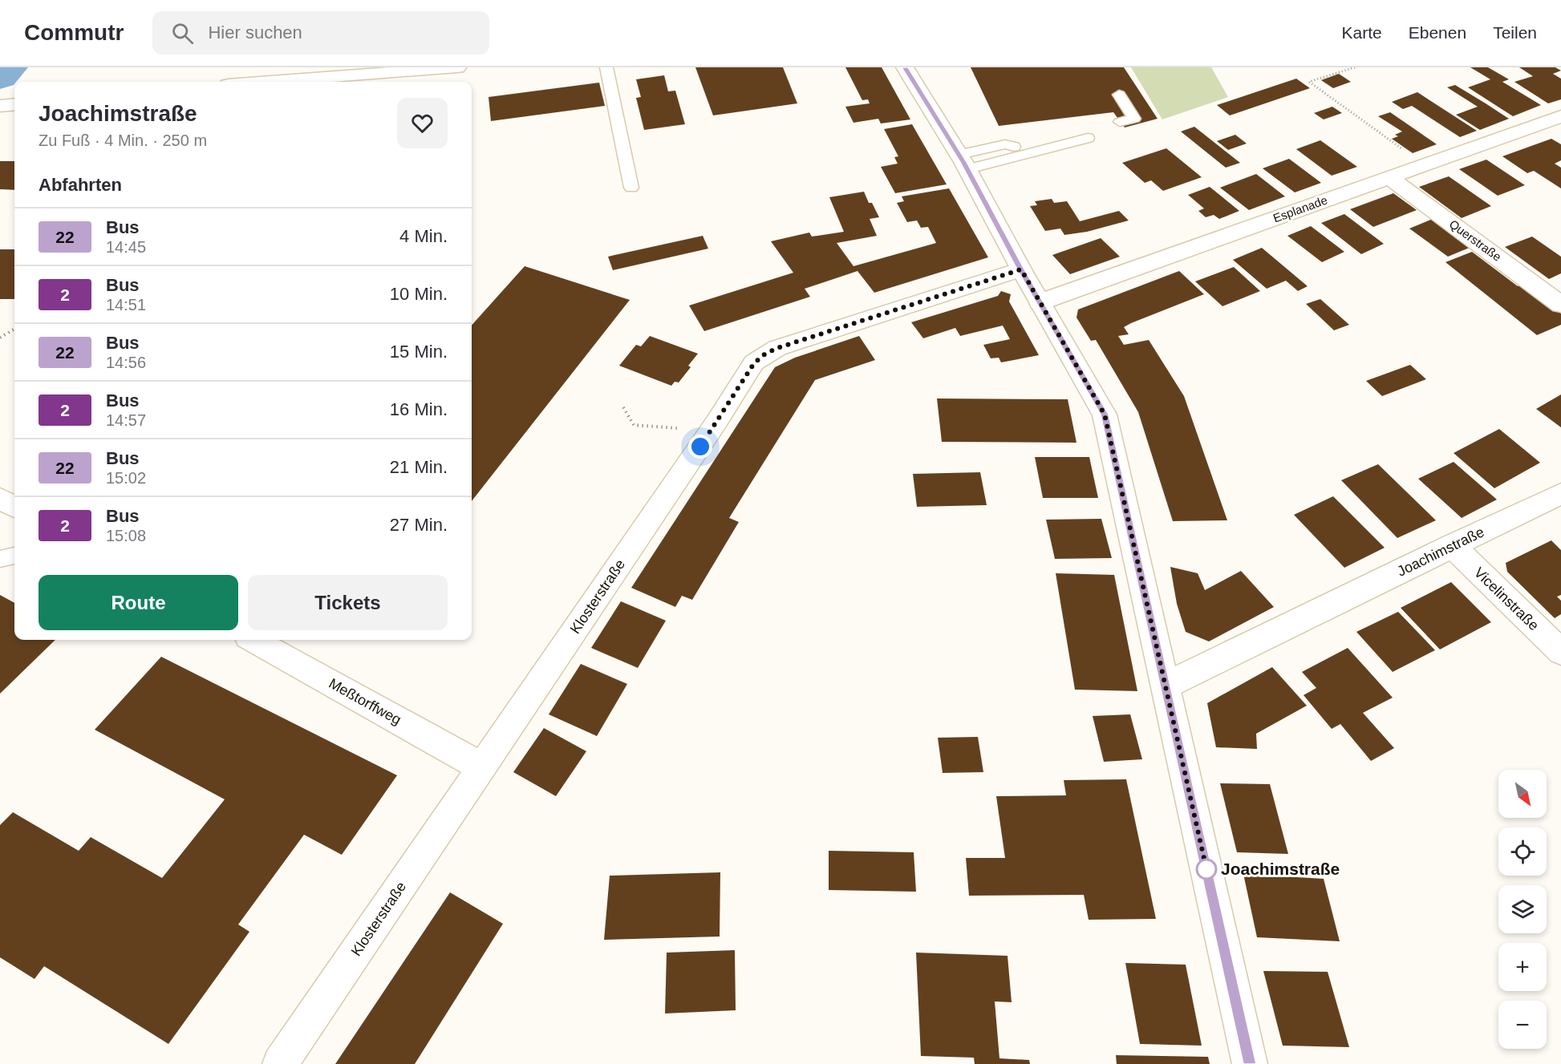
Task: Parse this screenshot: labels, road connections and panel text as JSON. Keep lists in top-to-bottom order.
{
  "streets": {
    "street": [
      "Esplanade",
      "Querstraße",
      "Joachimstraße",
      "Klosterstraße",
      "Vicelinstraße",
      "Meßtorffweg"
    ]
  },
  "crossings": [
    ["Esplanade", "Querstraße"],
    ["Joachimstraße", "Vicelinstraße"],
    ["Klosterstraße", "Meßtorffweg"]
  ],
  "places": ["Joachimstraße"],
  "lines": ["bus line 22"],
  "north": "bottom right",
  "page": {
    "header": "Commutr",
    "search": "Hier suchen",
    "nav": ["Karte", "Ebenen", "Teilen"],
    "heading": [
      ["Joachimstraße", "Zu Fuß · 4 Min. · 250 m"],
      "Abfahrten"
    ],
    "list": [
      {
        "mark": "22",
        "name": "Bus",
        "note": "14:45",
        "value": "4 Min."
      },
      {
        "mark": "2",
        "name": "Bus",
        "note": "14:51",
        "value": "10 Min."
      },
      {
        "mark": "22",
        "name": "Bus",
        "note": "14:56",
        "value": "15 Min."
      },
      {
        "mark": "2",
        "name": "Bus",
        "note": "14:57",
        "value": "16 Min."
      },
      {
        "mark": "22",
        "name": "Bus",
        "note": "15:02",
        "value": "21 Min."
      },
      {
        "mark": "2",
        "name": "Bus",
        "note": "15:08",
        "value": "27 Min."
      }
    ],
    "buttons": ["Route", "Tickets"],
    "map_buttons": ["+", "−"]
  }
}
